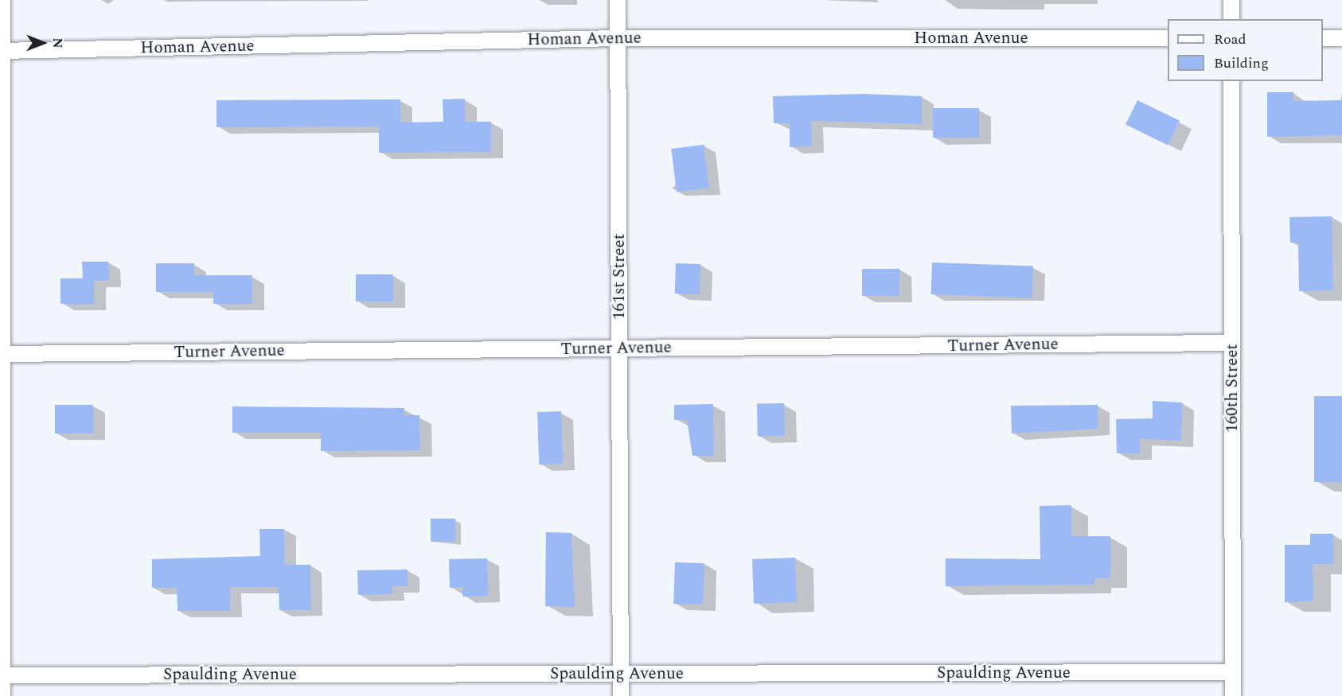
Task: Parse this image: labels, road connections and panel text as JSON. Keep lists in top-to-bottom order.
{
  "streets": {
    "street": [
      "Homan Avenue",
      "161st Street",
      "Turner Avenue",
      "160th Street",
      "Spaulding Avenue"
    ]
  },
  "crossings": [
    ["Homan Avenue", "161st Street"],
    ["161st Street", "Turner Avenue"],
    ["161st Street", "Spaulding Avenue"],
    ["Turner Avenue", "160th Street"],
    ["160th Street", "Spaulding Avenue"]
  ],
  "legend": ["Road", "Building"],
  "north": "right"
}
